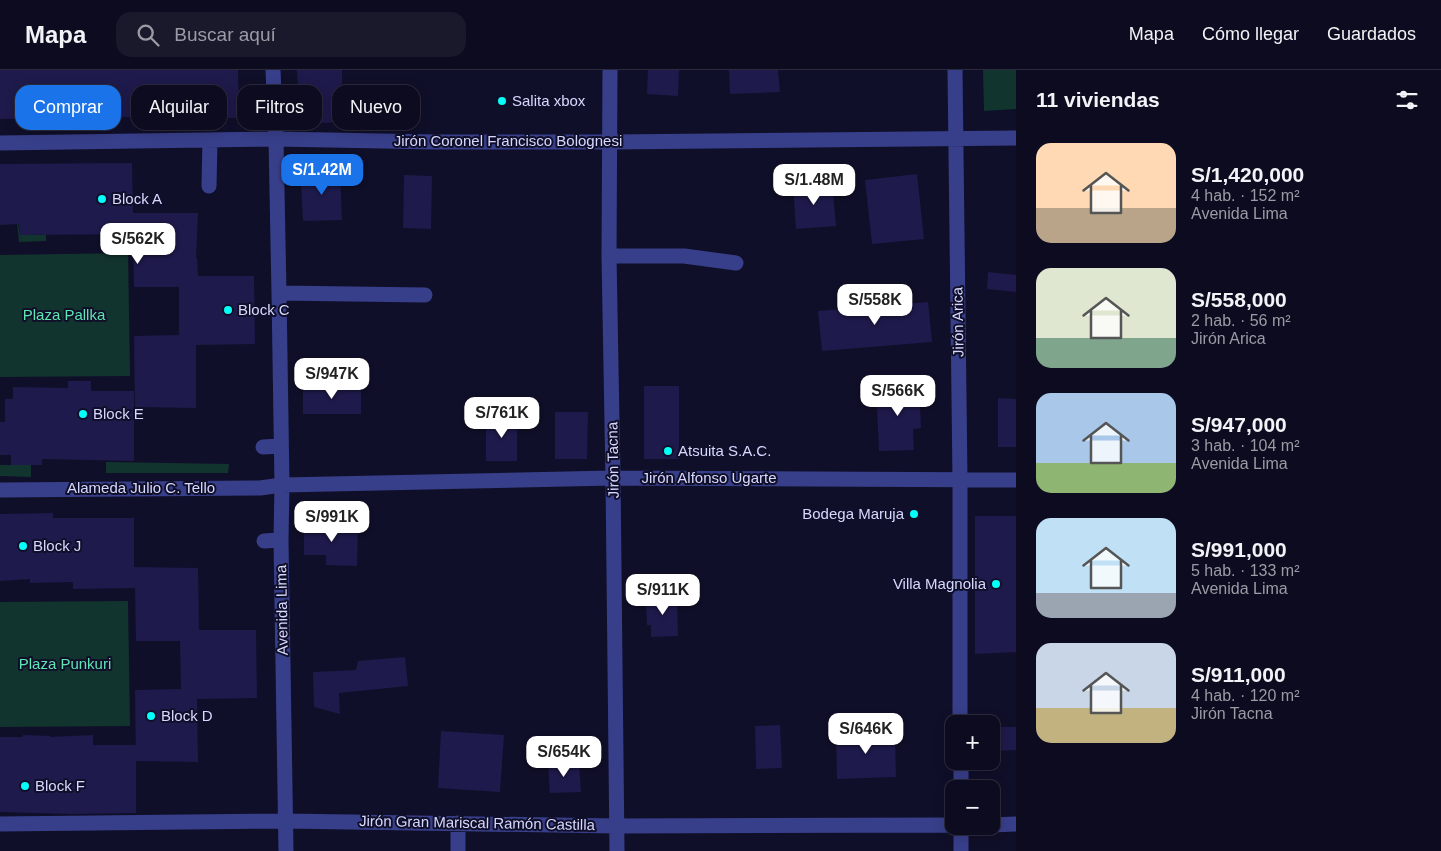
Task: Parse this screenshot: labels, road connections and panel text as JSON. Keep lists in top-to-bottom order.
{
  "streets": {
    "street": [
      "Jirón Coronel Francisco Bolognesi",
      "Jirón Arica",
      "Jirón Tacna",
      "Jirón Alfonso Ugarte",
      "Alameda Julio C. Tello",
      "Avenida Lima",
      "Jirón Gran Mariscal Ramón Castilla"
    ]
  },
  "crossings": [
    ["Jirón Coronel Francisco Bolognesi", "Jirón Arica"],
    ["Jirón Coronel Francisco Bolognesi", "Jirón Tacna"],
    ["Jirón Coronel Francisco Bolognesi", "Avenida Lima"],
    ["Jirón Arica", "Jirón Alfonso Ugarte"],
    ["Jirón Tacna", "Jirón Alfonso Ugarte"],
    ["Jirón Tacna", "Jirón Gran Mariscal Ramón Castilla"],
    ["Jirón Alfonso Ugarte", "Alameda Julio C. Tello"],
    ["Jirón Alfonso Ugarte", "Avenida Lima"],
    ["Alameda Julio C. Tello", "Avenida Lima"],
    ["Avenida Lima", "Jirón Gran Mariscal Ramón Castilla"]
  ],
  "parks": ["Plaza Pallka", "Plaza Punkuri"],
  "places": [
    "Salita xbox",
    "Block A",
    "Block C",
    "Block E",
    "Atsuita S.A.C.",
    "Bodega Maruja",
    "Block J",
    "Villa Magnolia",
    "Block D",
    "Block F"
  ],
  "page": {
    "header": "Mapa",
    "search": "Buscar aquí",
    "nav": ["Mapa", "Cómo llegar", "Guardados"],
    "heading": "11 viviendas",
    "chip": [
      "Comprar",
      "Alquilar",
      "Filtros",
      "Nuevo"
    ],
    "list": [
      {
        "name": "S/1,420,000",
        "note": "4 hab. · 152 m² · Avenida Lima"
      },
      {
        "name": "S/558,000",
        "note": "2 hab. · 56 m² · Jirón Arica"
      },
      {
        "name": "S/947,000",
        "note": "3 hab. · 104 m² · Avenida Lima"
      },
      {
        "name": "S/991,000",
        "note": "5 hab. · 133 m² · Avenida Lima"
      },
      {
        "name": "S/911,000",
        "note": "4 hab. · 120 m² · Jirón Tacna"
      }
    ],
    "price": [
      "S/1.42M",
      "S/1.48M",
      "S/562K",
      "S/558K",
      "S/947K",
      "S/566K",
      "S/761K",
      "S/991K",
      "S/911K",
      "S/646K",
      "S/654K"
    ],
    "map_buttons": ["+", "−"]
  }
}
